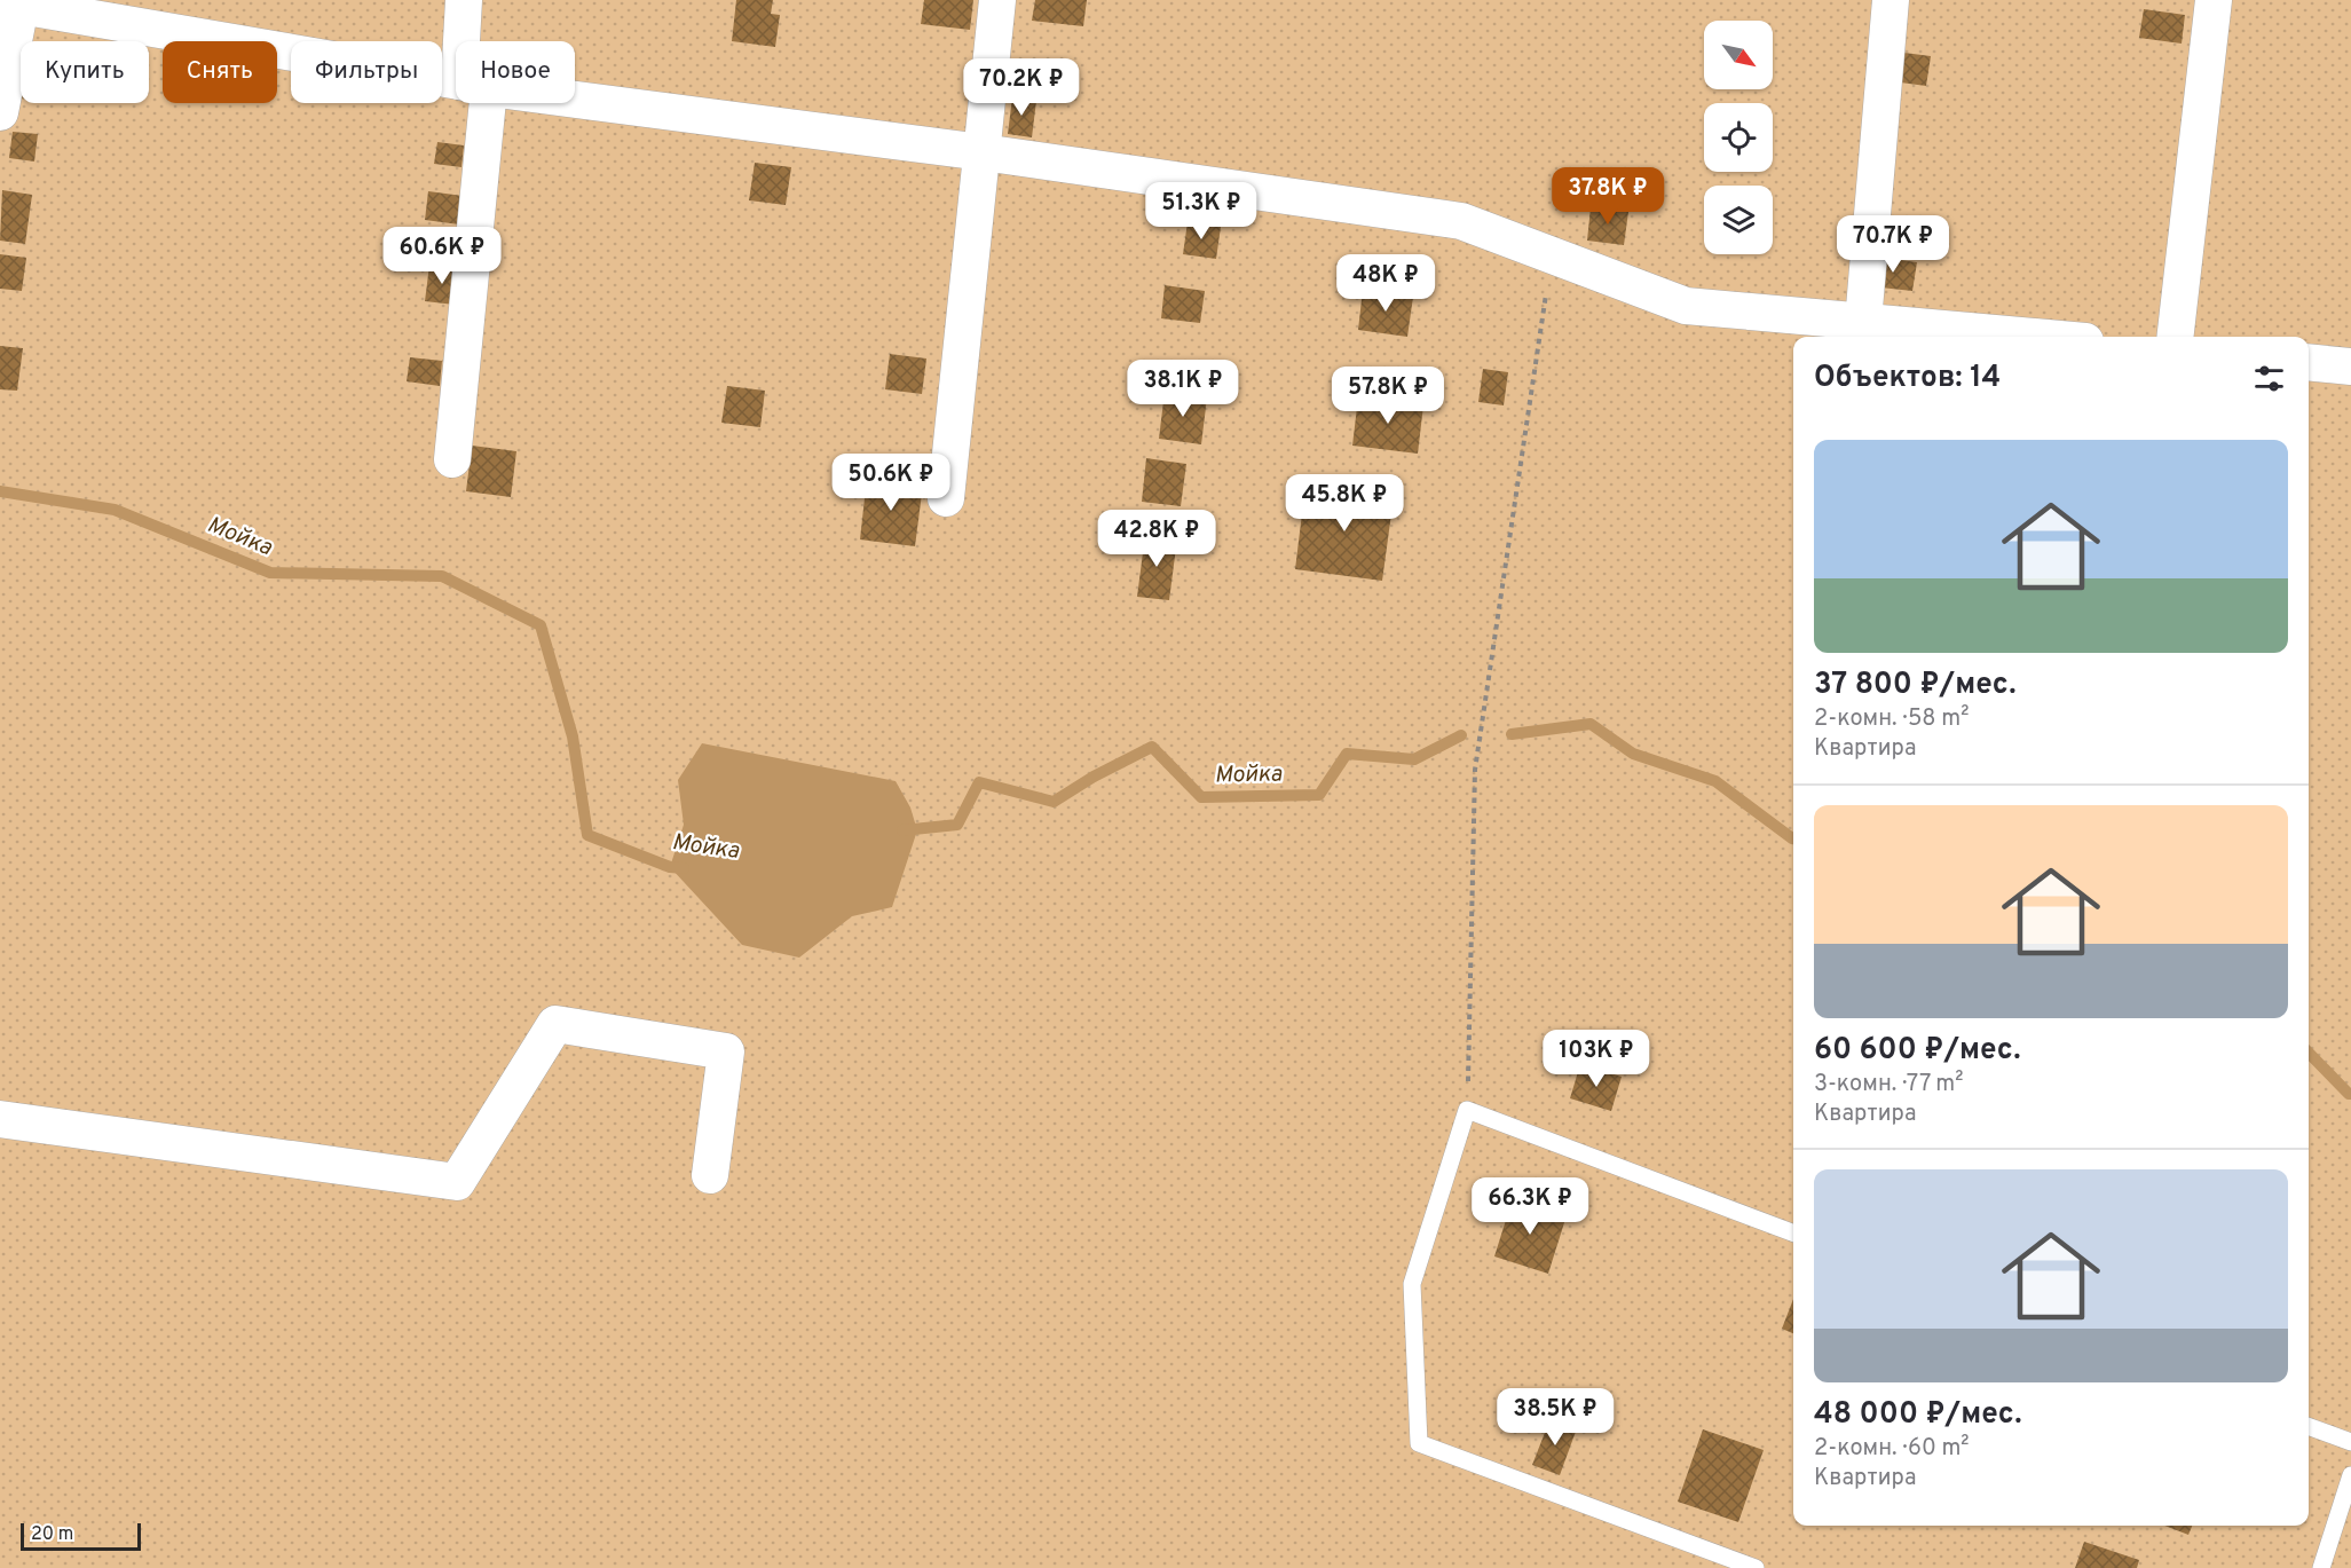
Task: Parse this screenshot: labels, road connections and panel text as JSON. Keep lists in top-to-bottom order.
{
  "water": ["Мойка"],
  "scale_bar": "20 m",
  "north": "bottom right",
  "page": {
    "chip": [
      "Купить",
      "Снять",
      "Фильтры",
      "Новое"
    ],
    "price": [
      "70.2K ₽",
      "37.8K ₽",
      "51.3K ₽",
      "70.7K ₽",
      "60.6K ₽",
      "48K ₽",
      "38.1K ₽",
      "57.8K ₽",
      "50.6K ₽",
      "45.8K ₽",
      "42.8K ₽",
      "103K ₽",
      "66.3K ₽",
      "38.5K ₽"
    ],
    "heading": "Объектов: 14",
    "list": [
      {
        "name": "37 800 ₽/мес.",
        "note": "2-комн. · 58 m² · Квартира"
      },
      {
        "name": "60 600 ₽/мес.",
        "note": "3-комн. · 77 m² · Квартира"
      },
      {
        "name": "48 000 ₽/мес.",
        "note": "2-комн. · 60 m² · Квартира"
      }
    ],
    "scale": "20 m"
  }
}
